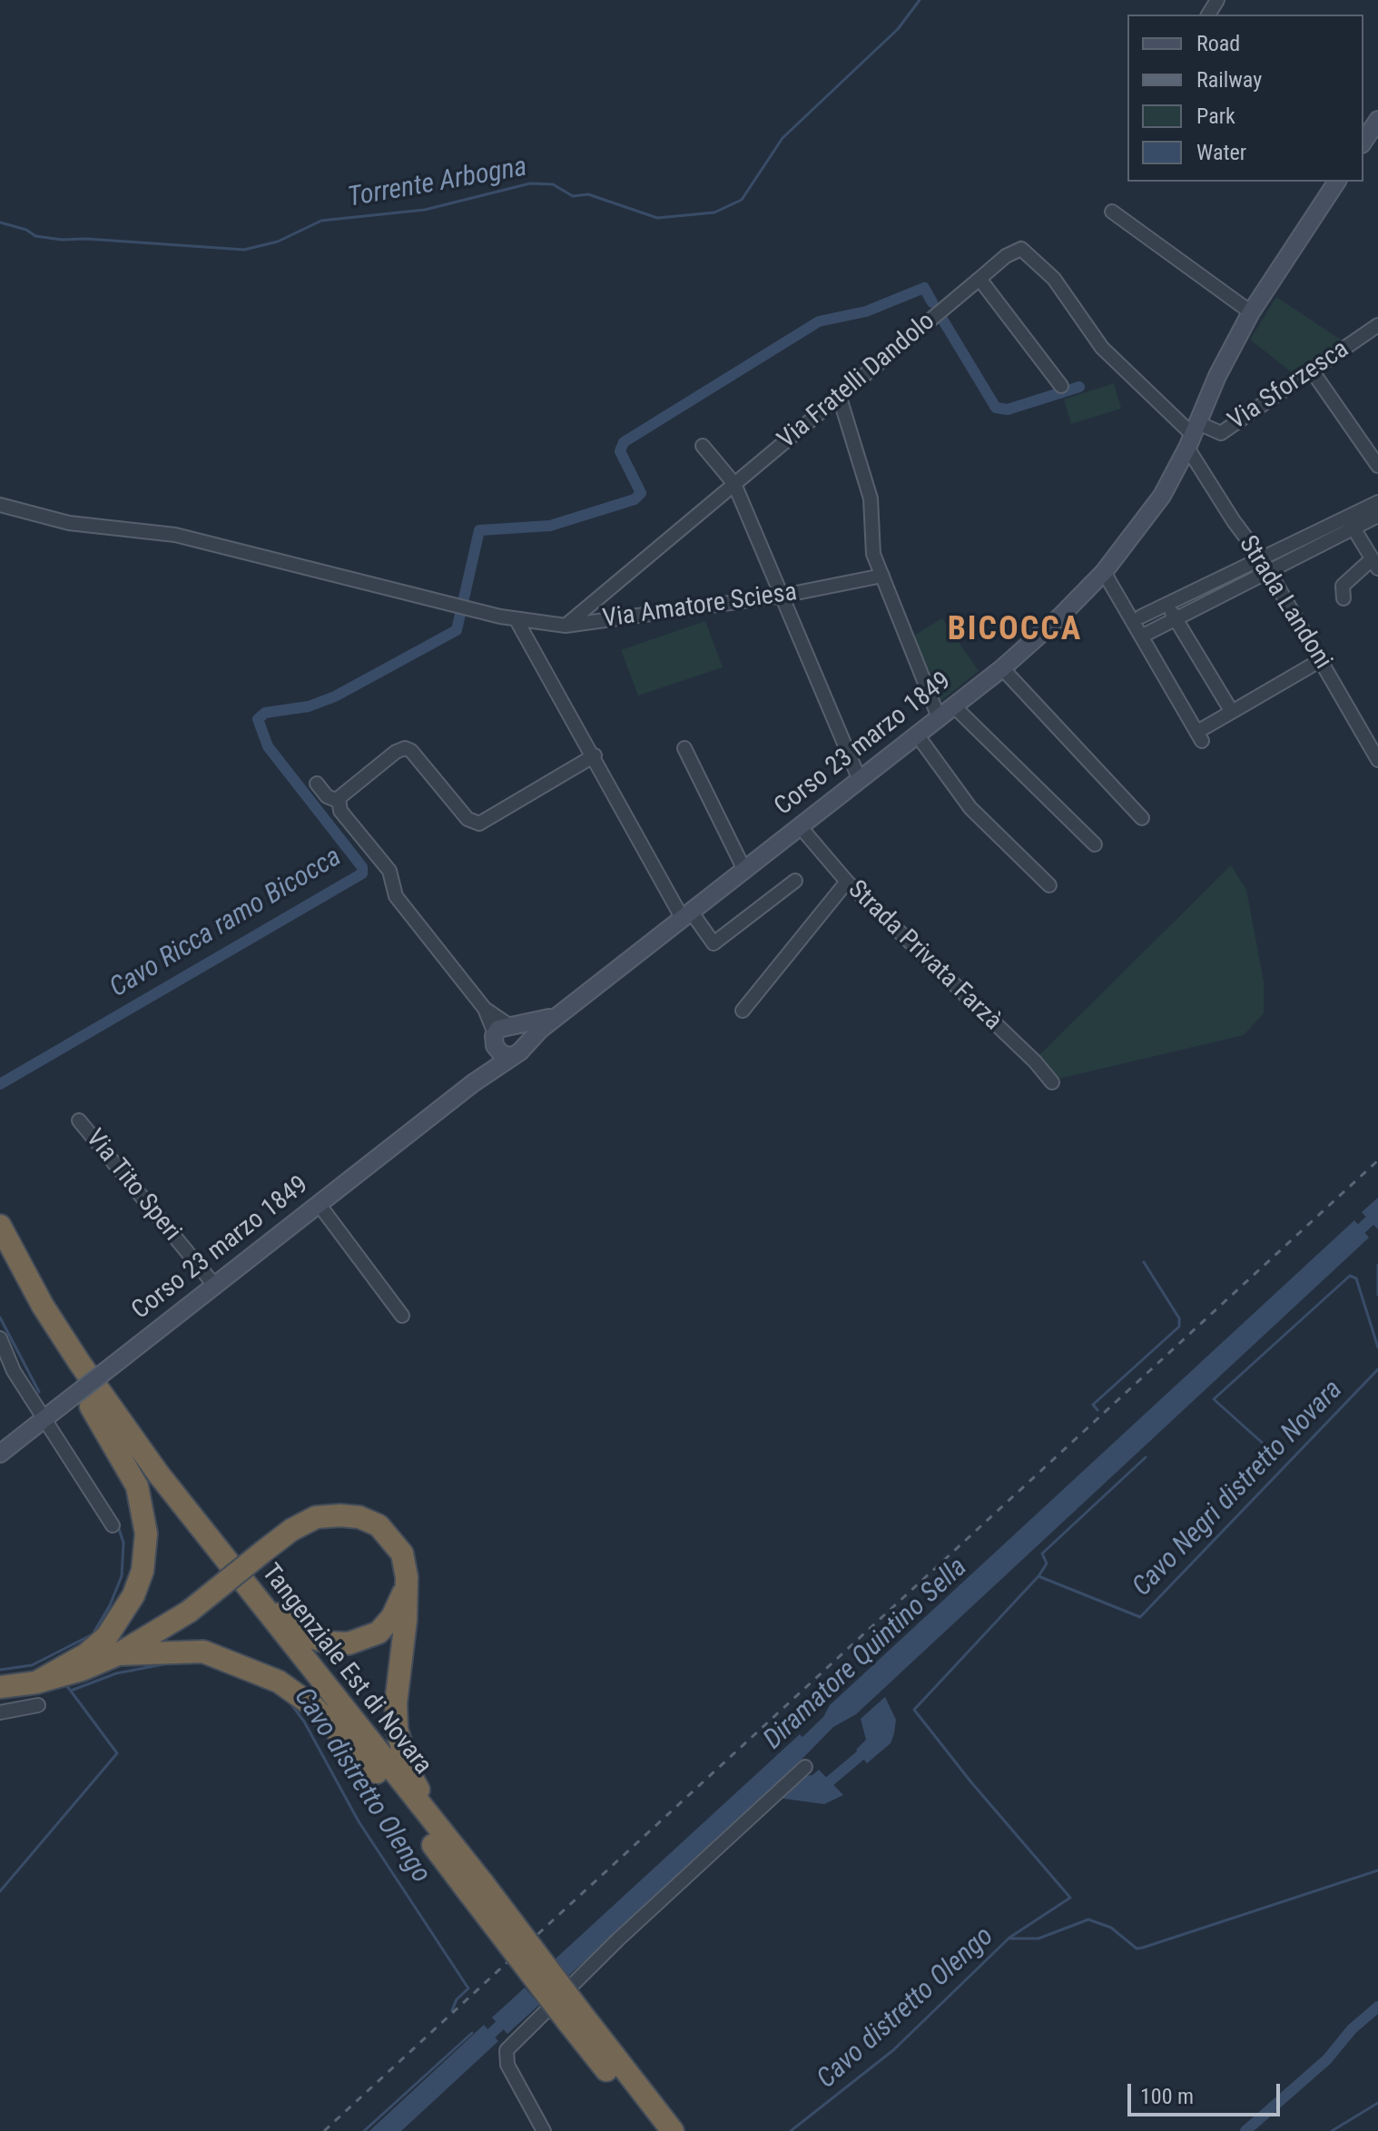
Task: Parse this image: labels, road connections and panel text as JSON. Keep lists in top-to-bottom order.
{
  "streets": {
    "highway": ["Tangenziale Est di Novara"],
    "main road": ["Corso 23 marzo 1849"],
    "street": [
      "Via Fratelli Dandolo",
      "Via Sforzesca",
      "Strada Landoni",
      "Via Amatore Sciesa",
      "Strada Privata Farzà",
      "Via Tito Speri"
    ]
  },
  "crossings": [
    ["Via Fratelli Dandolo", "Strada Landoni"],
    ["Via Fratelli Dandolo", "Via Amatore Sciesa"],
    ["Via Sforzesca", "Strada Landoni"],
    ["Via Sforzesca", "Corso 23 marzo 1849"],
    ["Strada Landoni", "Corso 23 marzo 1849"],
    ["Corso 23 marzo 1849", "Strada Privata Farzà"],
    ["Corso 23 marzo 1849", "Via Tito Speri"]
  ],
  "districts": ["BICOCCA"],
  "water": [
    "Torrente Arbogna",
    "Cavo Ricca ramo Bicocca",
    "Cavo Negri distretto Novara",
    "Diramatore Quintino Sella",
    "Cavo distretto Olengo"
  ],
  "legend": [
    "Road",
    "Railway",
    "Park",
    "Water"
  ],
  "scale_bar": "100 m"
}
